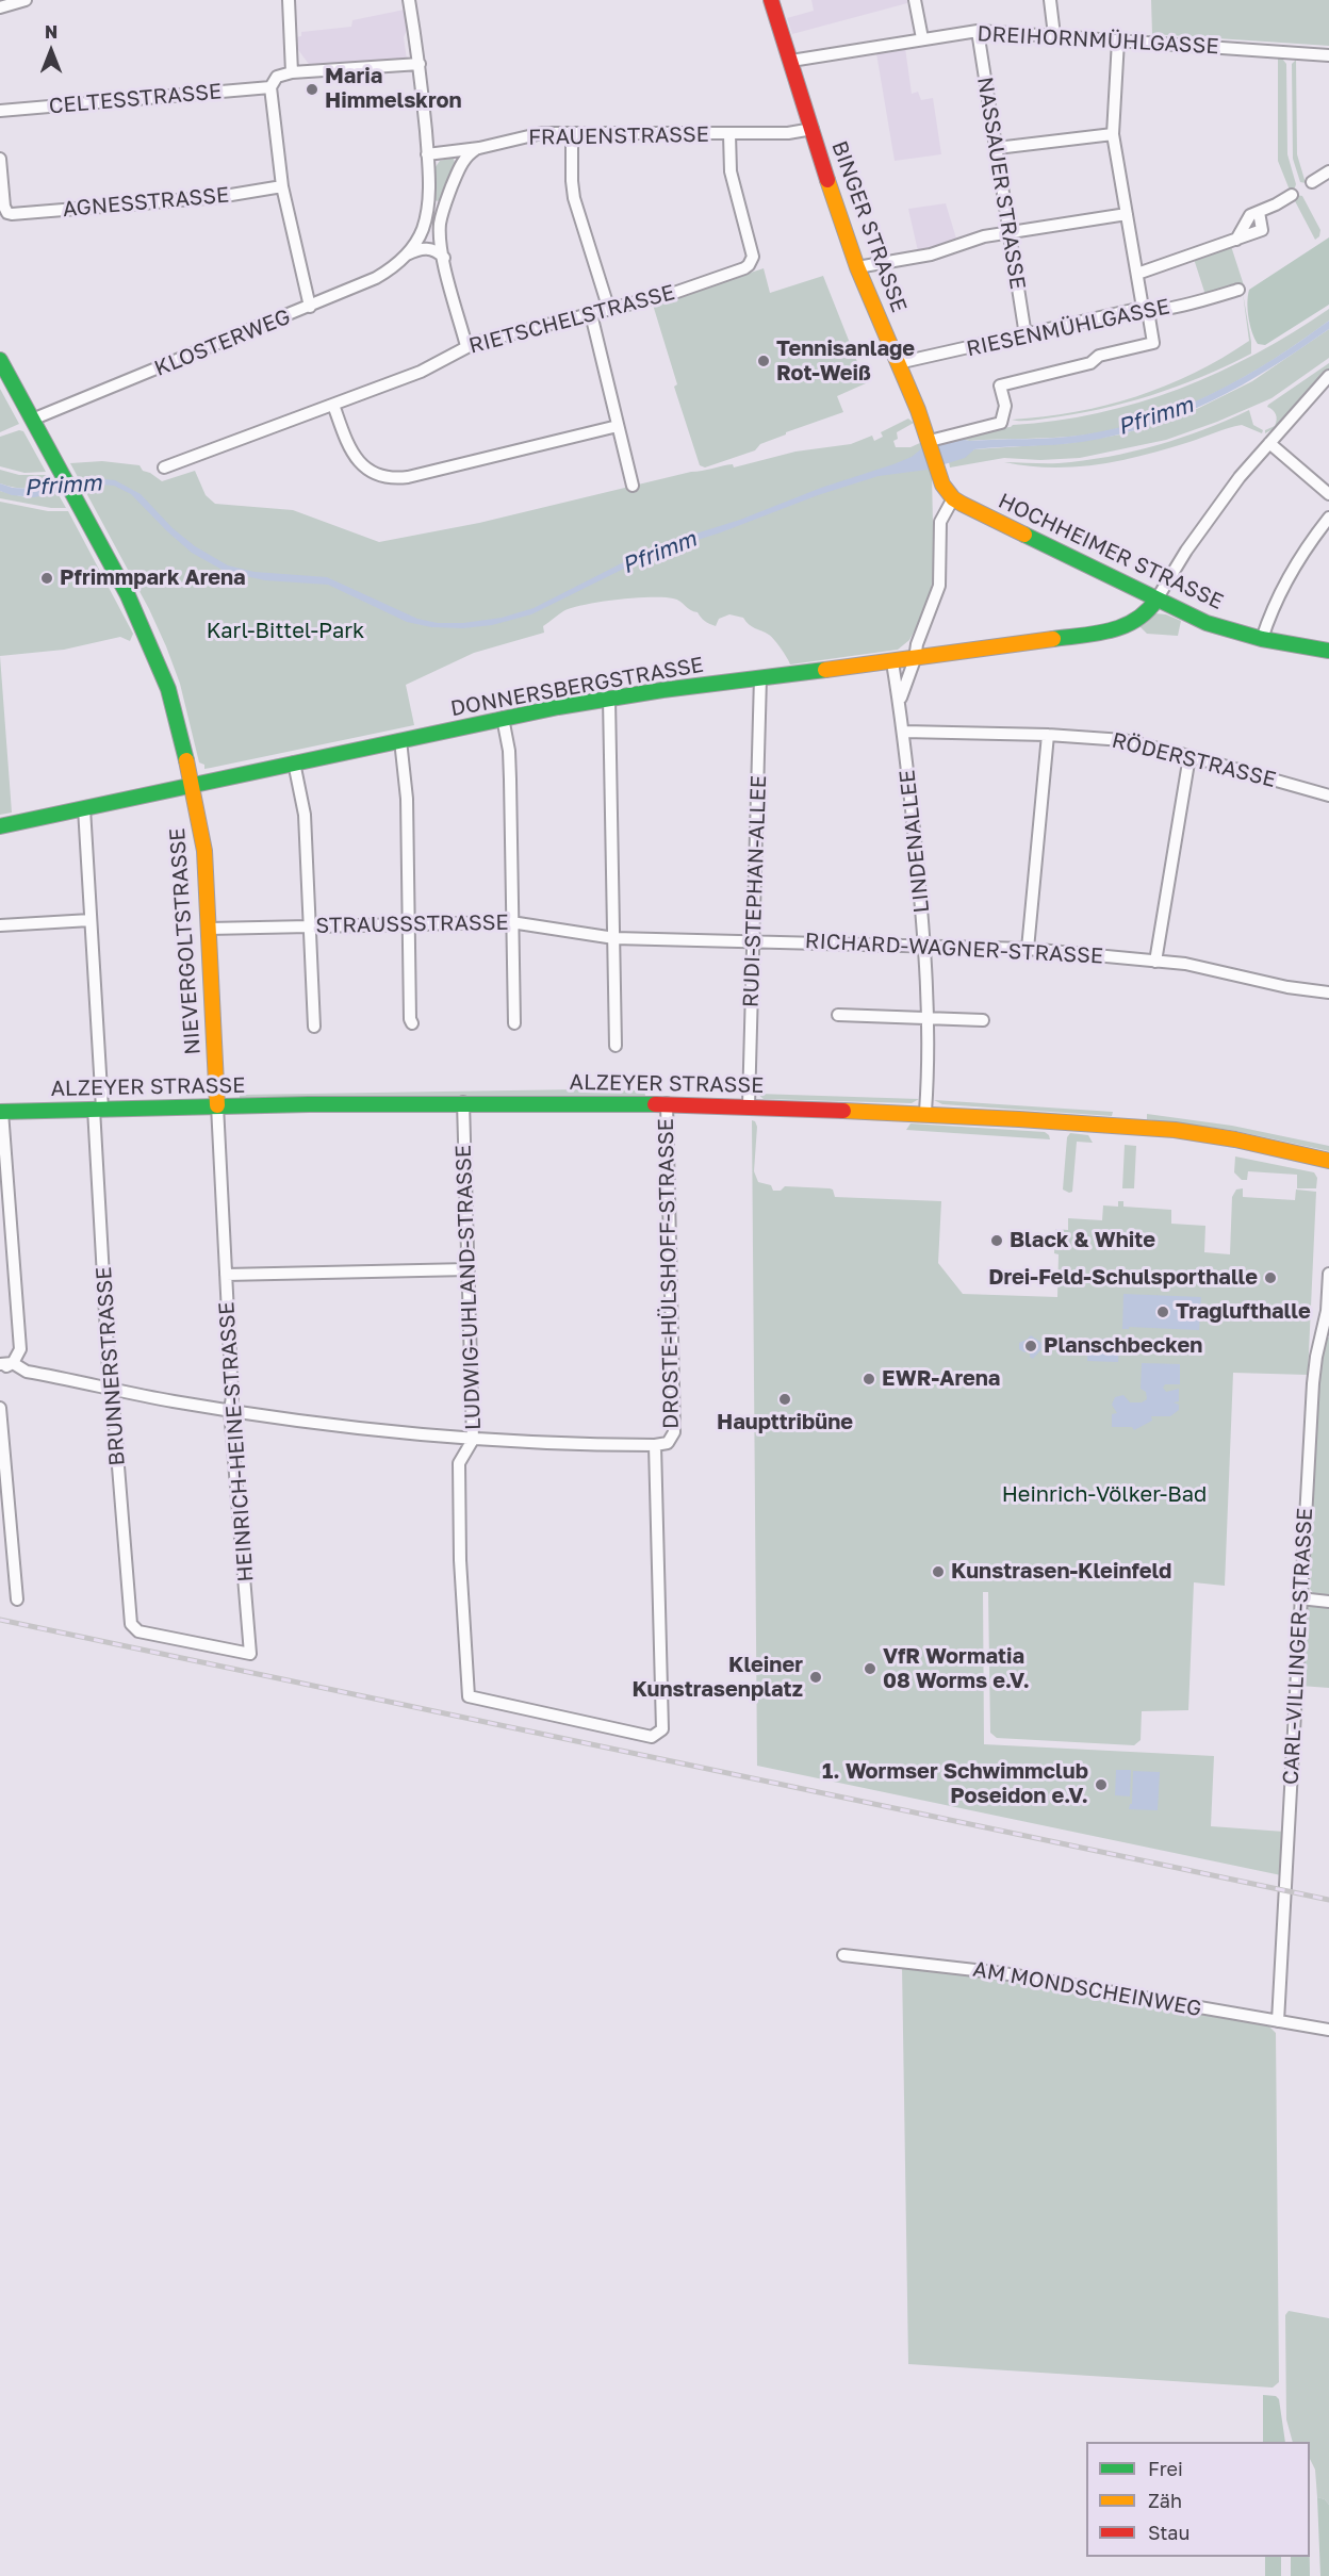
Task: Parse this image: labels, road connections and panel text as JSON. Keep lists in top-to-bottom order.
{
  "streets": {
    "street": [
      "DREIHORNMÜHLGASSE",
      "CELTESSTRASSE",
      "FRAUENSTRASSE",
      "NASSAUER STRASSE",
      "AGNESSTRASSE",
      "BINGER STRASSE",
      "RIETSCHELSTRASSE",
      "RIESENMÜHLGASSE",
      "KLOSTERWEG",
      "HOCHHEIMER STRASSE",
      "DONNERSBERGSTRASSE",
      "RÖDERSTRASSE",
      "LINDENALLEE",
      "RUDI-STEPHAN-ALLEE",
      "STRAUSSSTRASSE",
      "NIEVERGOLTSTRASSE",
      "RICHARD-WAGNER-STRASSE",
      "ALZEYER STRASSE",
      "DROSTE-HÜLSHOFF-STRASSE",
      "LUDWIG-UHLAND-STRASSE",
      "BRUNNERSTRASSE",
      "HEINRICH-HEINE-STRASSE",
      "CARL-VILLINGER-STRASSE",
      "AM MONDSCHEINWEG"
    ]
  },
  "crossings": [
    ["DREIHORNMÜHLGASSE", "NASSAUER STRASSE"],
    ["DREIHORNMÜHLGASSE", "BINGER STRASSE"],
    ["FRAUENSTRASSE", "BINGER STRASSE"],
    ["FRAUENSTRASSE", "RIETSCHELSTRASSE"],
    ["FRAUENSTRASSE", "KLOSTERWEG"],
    ["NASSAUER STRASSE", "RIESENMÜHLGASSE"],
    ["BINGER STRASSE", "RIESENMÜHLGASSE"],
    ["BINGER STRASSE", "HOCHHEIMER STRASSE"],
    ["BINGER STRASSE", "LINDENALLEE"],
    ["KLOSTERWEG", "NIEVERGOLTSTRASSE"],
    ["HOCHHEIMER STRASSE", "DONNERSBERGSTRASSE"],
    ["HOCHHEIMER STRASSE", "LINDENALLEE"],
    ["DONNERSBERGSTRASSE", "LINDENALLEE"],
    ["DONNERSBERGSTRASSE", "RUDI-STEPHAN-ALLEE"],
    ["DONNERSBERGSTRASSE", "NIEVERGOLTSTRASSE"],
    ["DONNERSBERGSTRASSE", "BRUNNERSTRASSE"],
    ["RÖDERSTRASSE", "LINDENALLEE"],
    ["LINDENALLEE", "RICHARD-WAGNER-STRASSE"],
    ["LINDENALLEE", "ALZEYER STRASSE"],
    ["RUDI-STEPHAN-ALLEE", "RICHARD-WAGNER-STRASSE"],
    ["RUDI-STEPHAN-ALLEE", "ALZEYER STRASSE"],
    ["STRAUSSSTRASSE", "NIEVERGOLTSTRASSE"],
    ["STRAUSSSTRASSE", "RICHARD-WAGNER-STRASSE"],
    ["NIEVERGOLTSTRASSE", "ALZEYER STRASSE"],
    ["NIEVERGOLTSTRASSE", "HEINRICH-HEINE-STRASSE"],
    ["ALZEYER STRASSE", "DROSTE-HÜLSHOFF-STRASSE"],
    ["ALZEYER STRASSE", "LUDWIG-UHLAND-STRASSE"],
    ["ALZEYER STRASSE", "BRUNNERSTRASSE"],
    ["ALZEYER STRASSE", "HEINRICH-HEINE-STRASSE"],
    ["DROSTE-HÜLSHOFF-STRASSE", "LUDWIG-UHLAND-STRASSE"],
    ["BRUNNERSTRASSE", "HEINRICH-HEINE-STRASSE"],
    ["CARL-VILLINGER-STRASSE", "AM MONDSCHEINWEG"]
  ],
  "water": ["Pfrimm"],
  "parks": ["Karl-Bittel-Park", "Heinrich-Völker-Bad"],
  "places": [
    "Maria Himmelskron",
    "Tennisanlage Rot-Weiß",
    "Pfrimmpark Arena",
    "Black & White",
    "Drei-Feld-Schulsporthalle",
    "Traglufthalle",
    "Planschbecken",
    "EWR-Arena",
    "Haupttribüne",
    "Kunstrasen-Kleinfeld",
    "VfR Wormatia 08 Worms e.V.",
    "Kleiner Kunstrasenplatz",
    "1. Wormser Schwimmclub Poseidon e.V."
  ],
  "legend": ["Frei", "Zäh", "Stau"],
  "north": "top"
}
